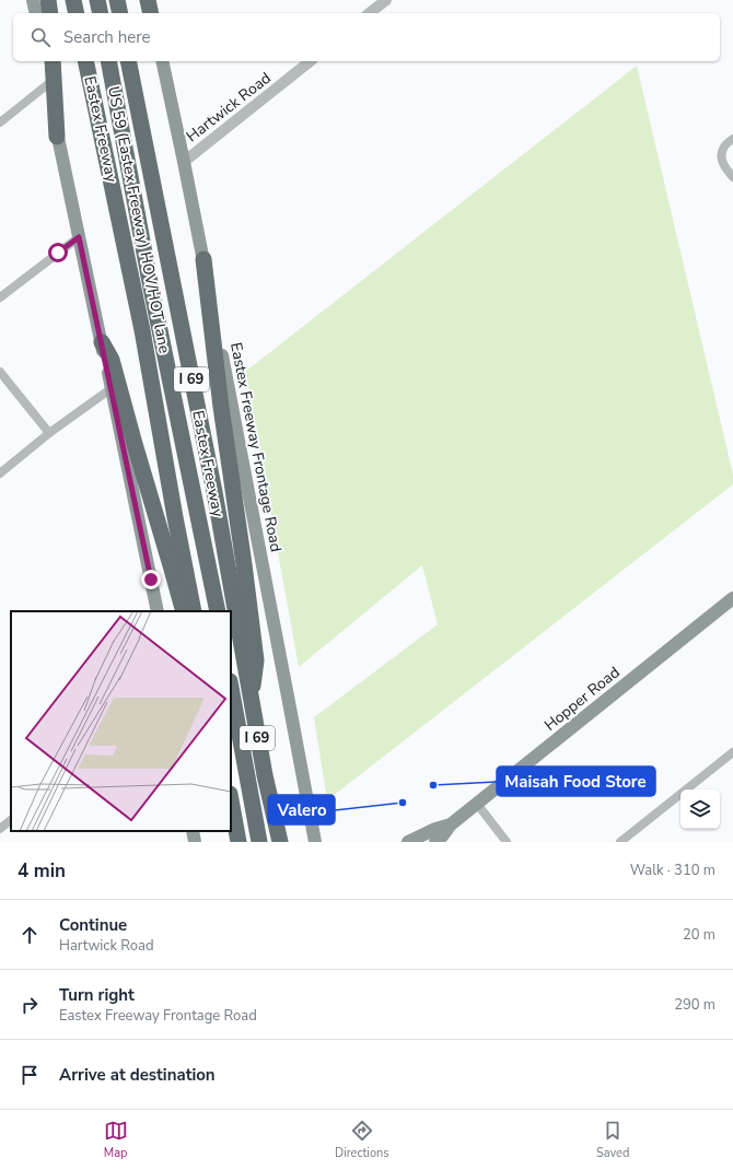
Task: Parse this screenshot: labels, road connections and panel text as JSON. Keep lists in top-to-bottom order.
{
  "streets": {
    "highway": ["Eastex Freeway", "US 59 (Eastex Freeway) HOV/HOT lane", "I 69"],
    "main road": ["Eastex Freeway Frontage Road", "Hopper Road"],
    "street": ["Hartwick Road"]
  },
  "crossings": [
    ["Hartwick Road", "Eastex Freeway Frontage Road"]
  ],
  "places": ["Maisah Food Store", "Valero"],
  "page": {
    "search": "Search here",
    "heading": ["4 min", "Walk · 310 m"],
    "list": [
      ["Continue", "Hartwick Road", "20 m"],
      ["Turn right", "Eastex Freeway Frontage Road", "290 m"],
      "Arrive at destination"
    ],
    "nav": ["Map", "Directions", "Saved"]
  }
}
